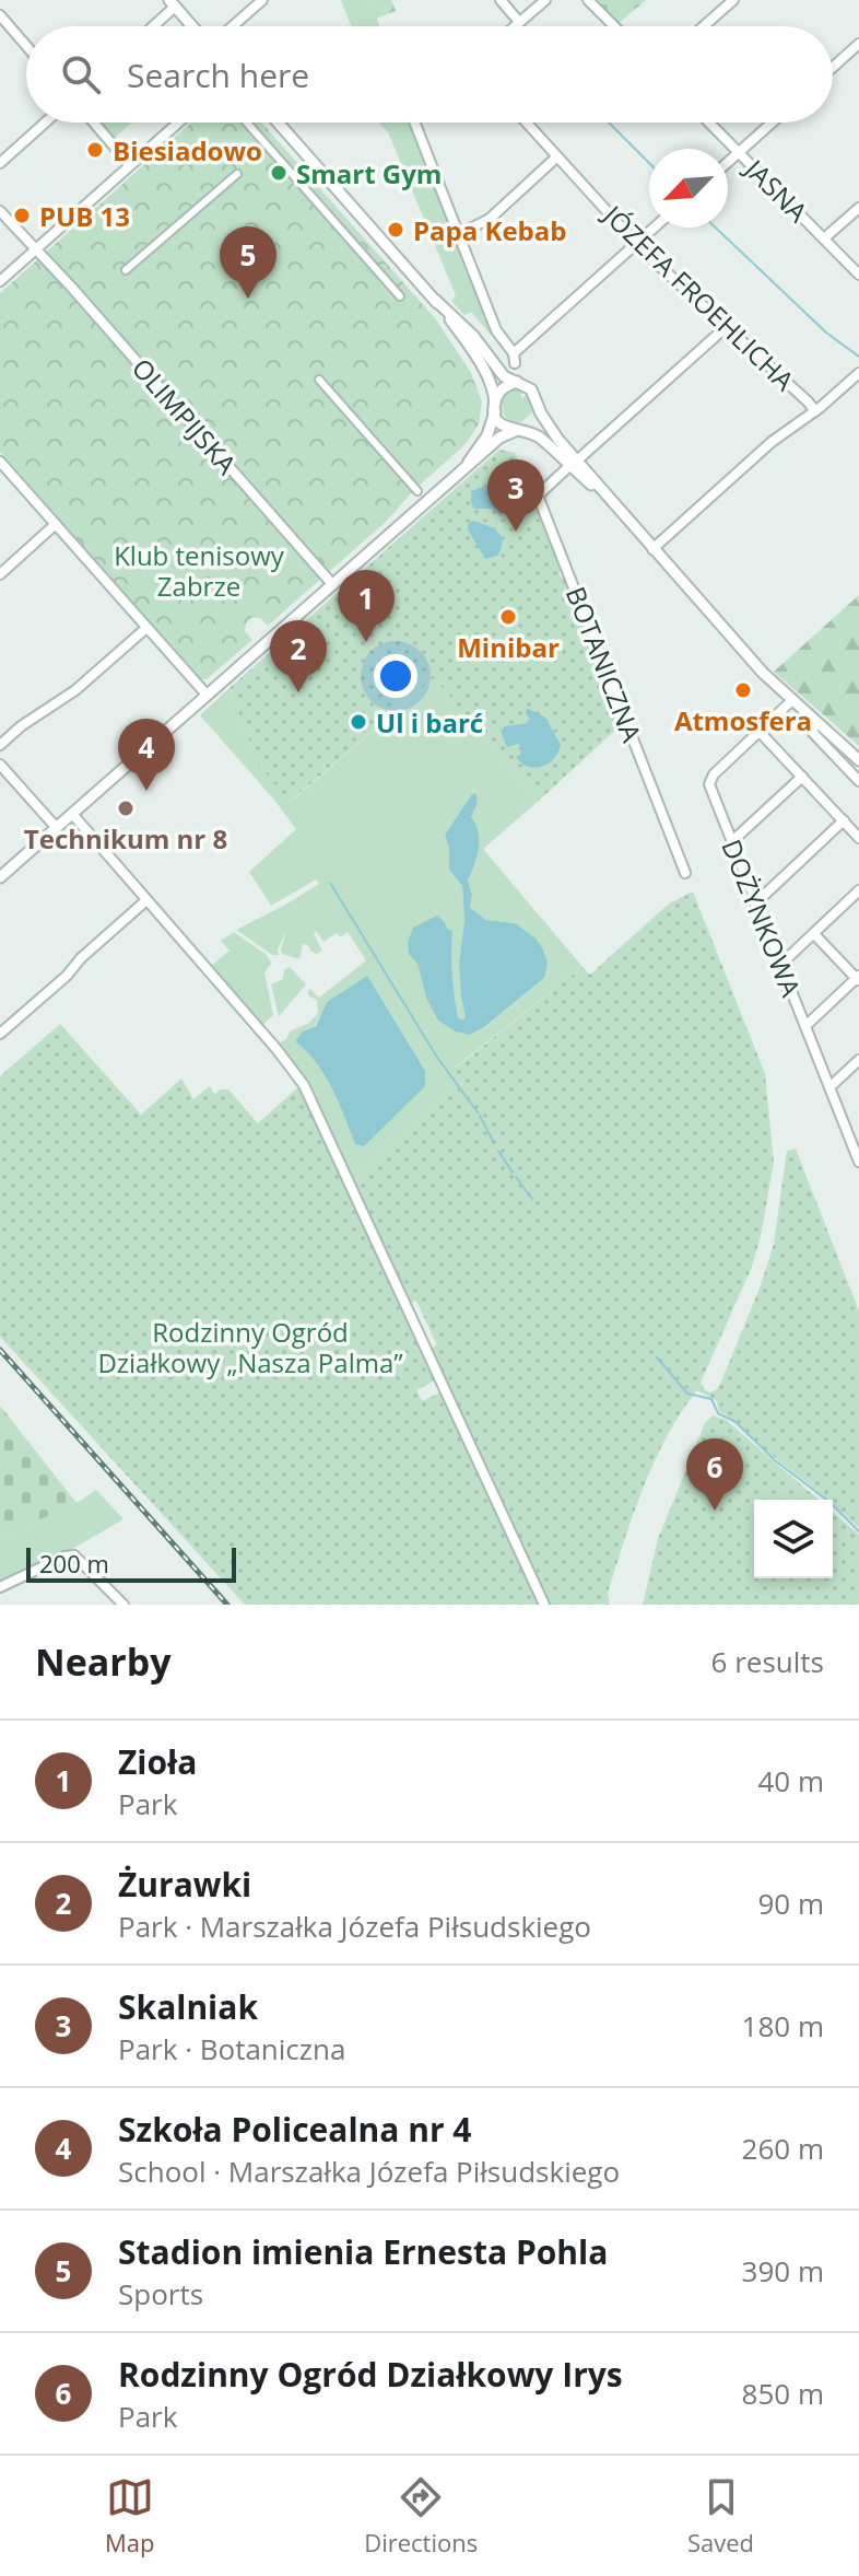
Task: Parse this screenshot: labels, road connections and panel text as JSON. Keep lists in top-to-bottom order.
{
  "streets": {
    "street": [
      "JASNA",
      "JÓZEFA FROEHLICHA",
      "OLIMPIJSKA",
      "BOTANICZNA",
      "DOŻYNKOWA"
    ]
  },
  "parks": ["Klub tenisowy Zabrze", "Rodzinny Ogród Działkowy „Nasza Palma”"],
  "places": [
    "Biesiadowo",
    "Smart Gym",
    "PUB 13",
    "Papa Kebab",
    "Minibar",
    "Atmosfera",
    "Ul i barć",
    "Technikum nr 8"
  ],
  "scale_bar": "200 m",
  "north": "bottom left",
  "page": {
    "search": "Search here",
    "pins": [
      "5",
      "3",
      "1",
      "2",
      "4",
      "6"
    ],
    "scale": "200 m",
    "heading": ["Nearby", "6 results"],
    "list": [
      {
        "mark": "1",
        "name": "Zioła",
        "note": "Park",
        "value": "40 m"
      },
      {
        "mark": "2",
        "name": "Żurawki",
        "note": "Park · Marszałka Józefa Piłsudskiego",
        "value": "90 m"
      },
      {
        "mark": "3",
        "name": "Skalniak",
        "note": "Park · Botaniczna",
        "value": "180 m"
      },
      {
        "mark": "4",
        "name": "Szkoła Policealna nr 4",
        "note": "School · Marszałka Józefa Piłsudskiego",
        "value": "260 m"
      },
      {
        "mark": "5",
        "name": "Stadion imienia Ernesta Pohla",
        "note": "Sports",
        "value": "390 m"
      },
      {
        "mark": "6",
        "name": "Rodzinny Ogród Działkowy Irys",
        "note": "Park",
        "value": "850 m"
      }
    ],
    "nav": ["Map", "Directions", "Saved"]
  }
}
